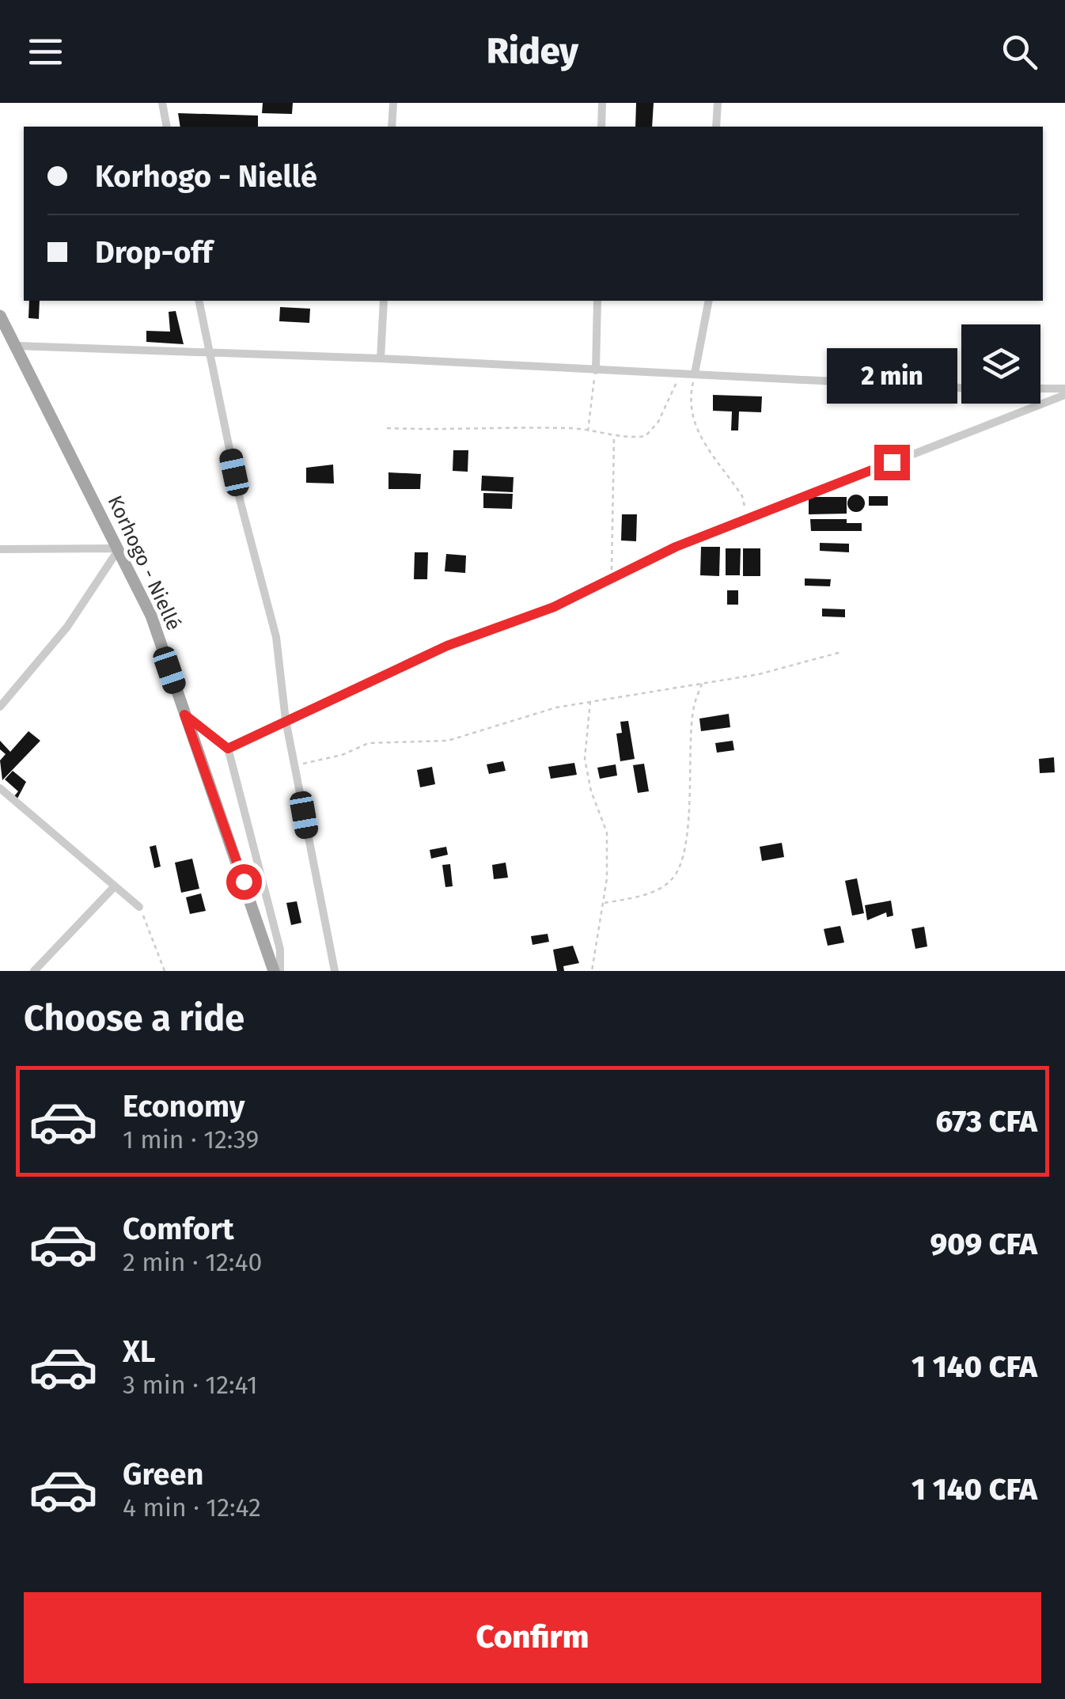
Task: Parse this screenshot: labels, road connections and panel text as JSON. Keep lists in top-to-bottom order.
{
  "streets": {
    "main road": ["Korhogo - Niellé"]
  },
  "page": {
    "header": "Ridey",
    "banner": ["Korhogo - Niellé", "Drop-off"],
    "bubble": "2 min",
    "heading": "Choose a ride",
    "list": [
      {
        "name": "Economy",
        "note": "1 min · 12:39",
        "value": "673 CFA"
      },
      {
        "name": "Comfort",
        "note": "2 min · 12:40",
        "value": "909 CFA"
      },
      {
        "name": "XL",
        "note": "3 min · 12:41",
        "value": "1 140 CFA"
      },
      {
        "name": "Green",
        "note": "4 min · 12:42",
        "value": "1 140 CFA"
      }
    ],
    "buttons": "Confirm"
  }
}
